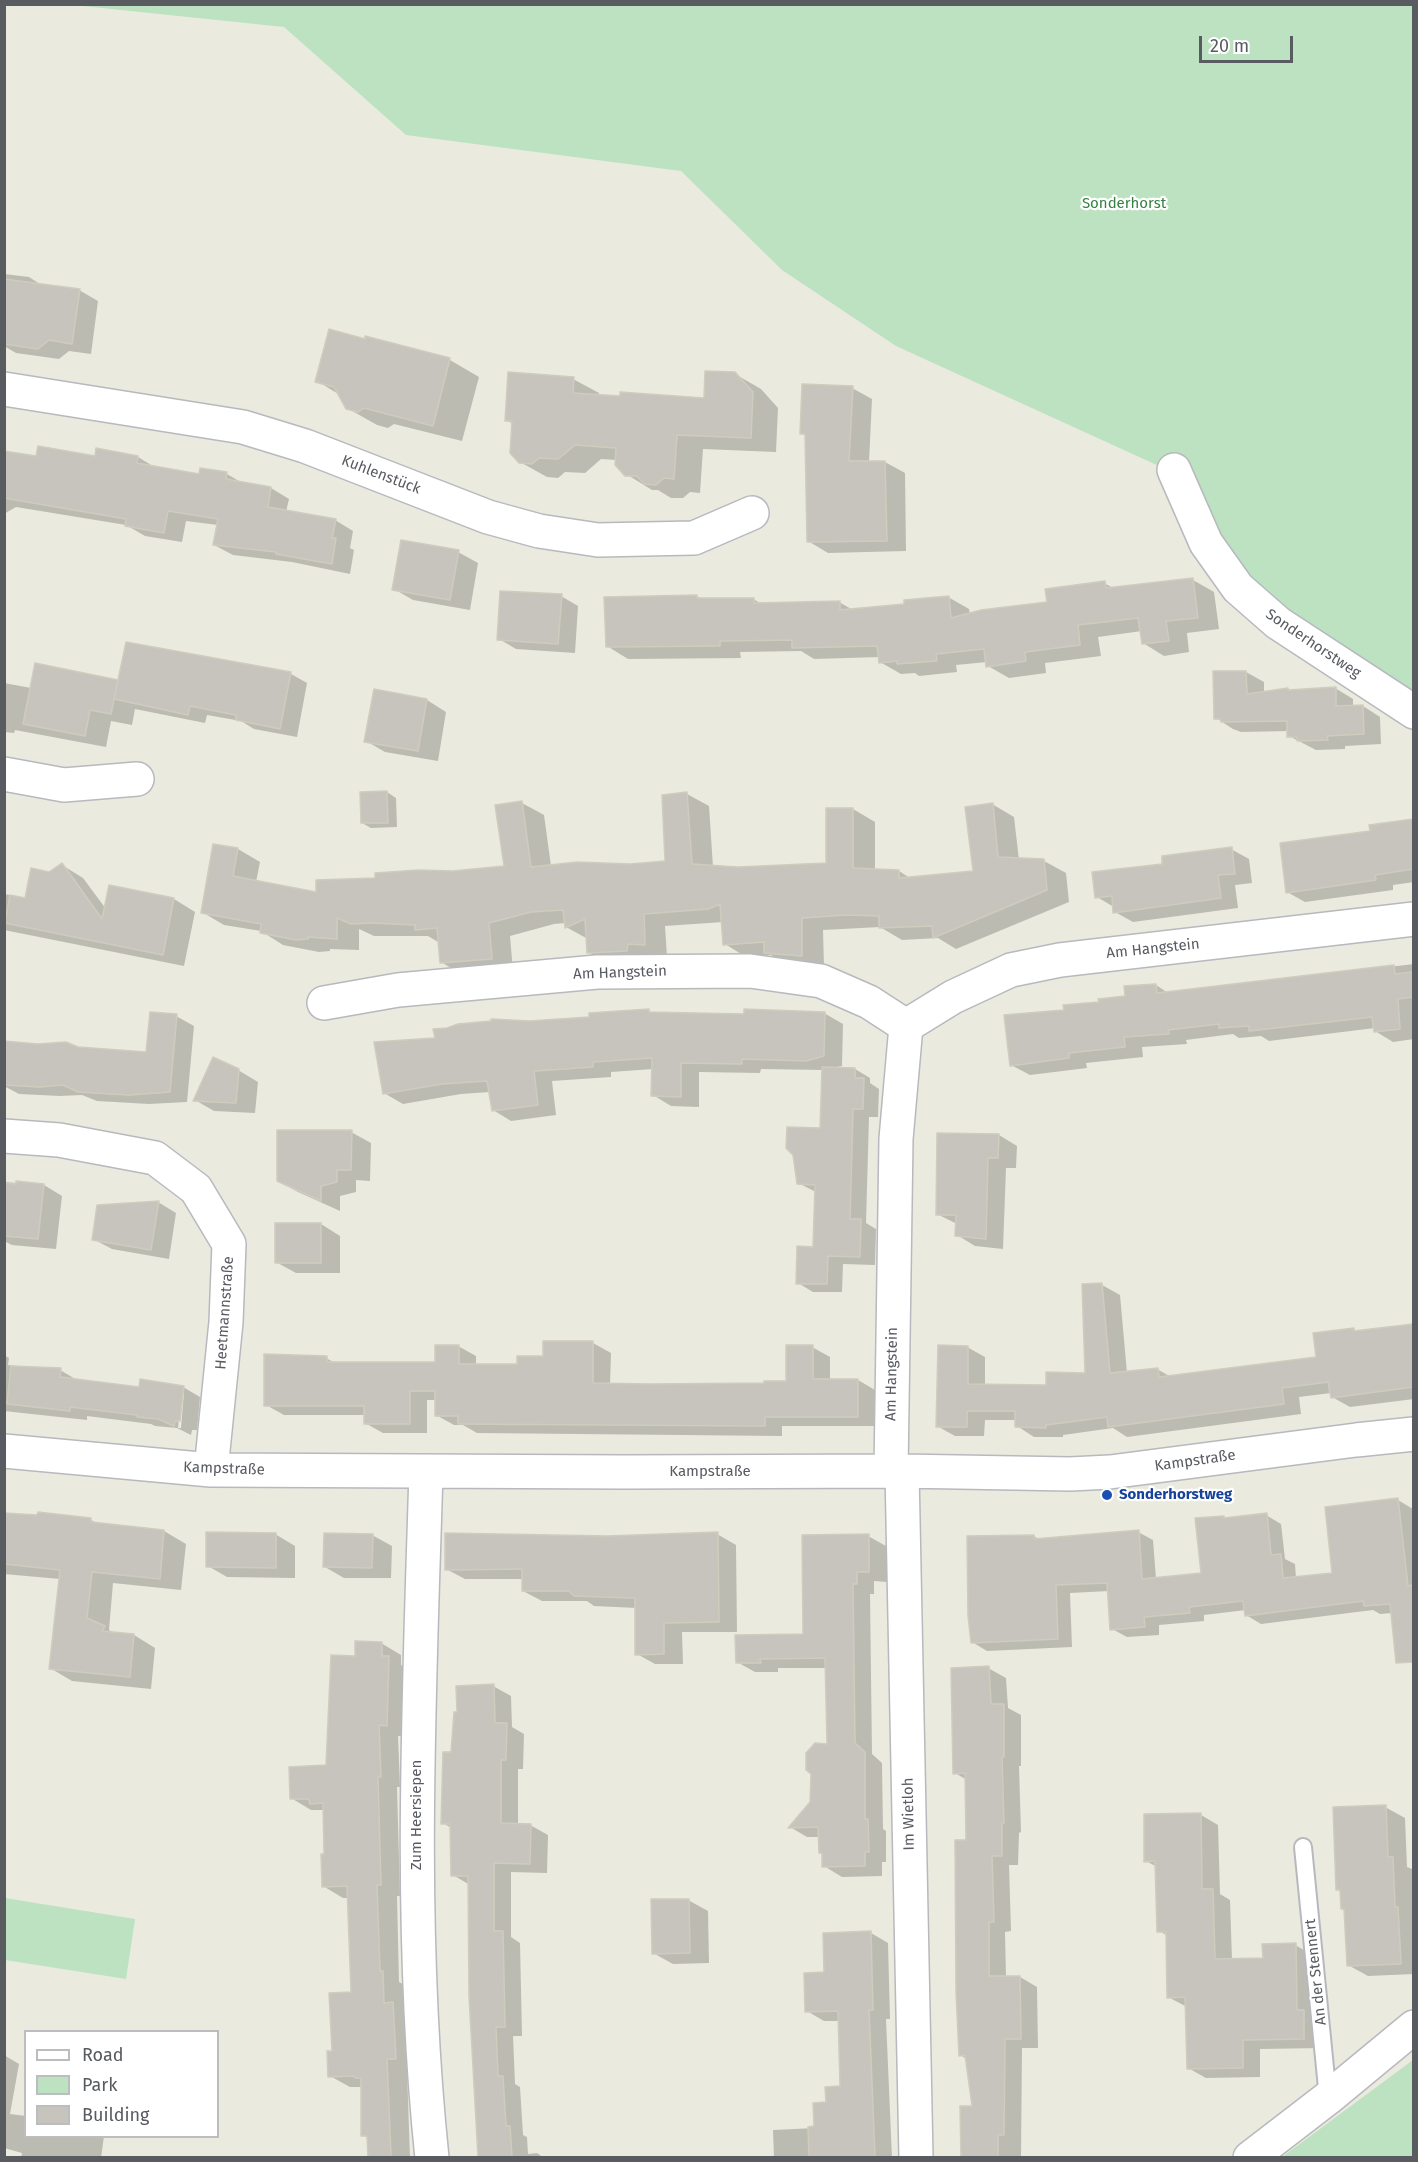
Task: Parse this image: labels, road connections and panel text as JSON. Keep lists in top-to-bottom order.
{
  "streets": {
    "street": [
      "Kuhlenstück",
      "Sonderhorstweg",
      "Am Hangstein",
      "Heetmannstraße",
      "Kampstraße",
      "Im Wietloh",
      "Zum Heersiepen"
    ],
    "lane": ["An der Stennert"]
  },
  "crossings": [
    ["Am Hangstein", "Kampstraße"],
    ["Am Hangstein", "Im Wietloh"],
    ["Heetmannstraße", "Kampstraße"],
    ["Kampstraße", "Im Wietloh"],
    ["Kampstraße", "Zum Heersiepen"]
  ],
  "parks": ["Sonderhorst"],
  "places": ["Sonderhorstweg"],
  "legend": ["Road", "Park", "Building"],
  "scale_bar": "20 m"
}
